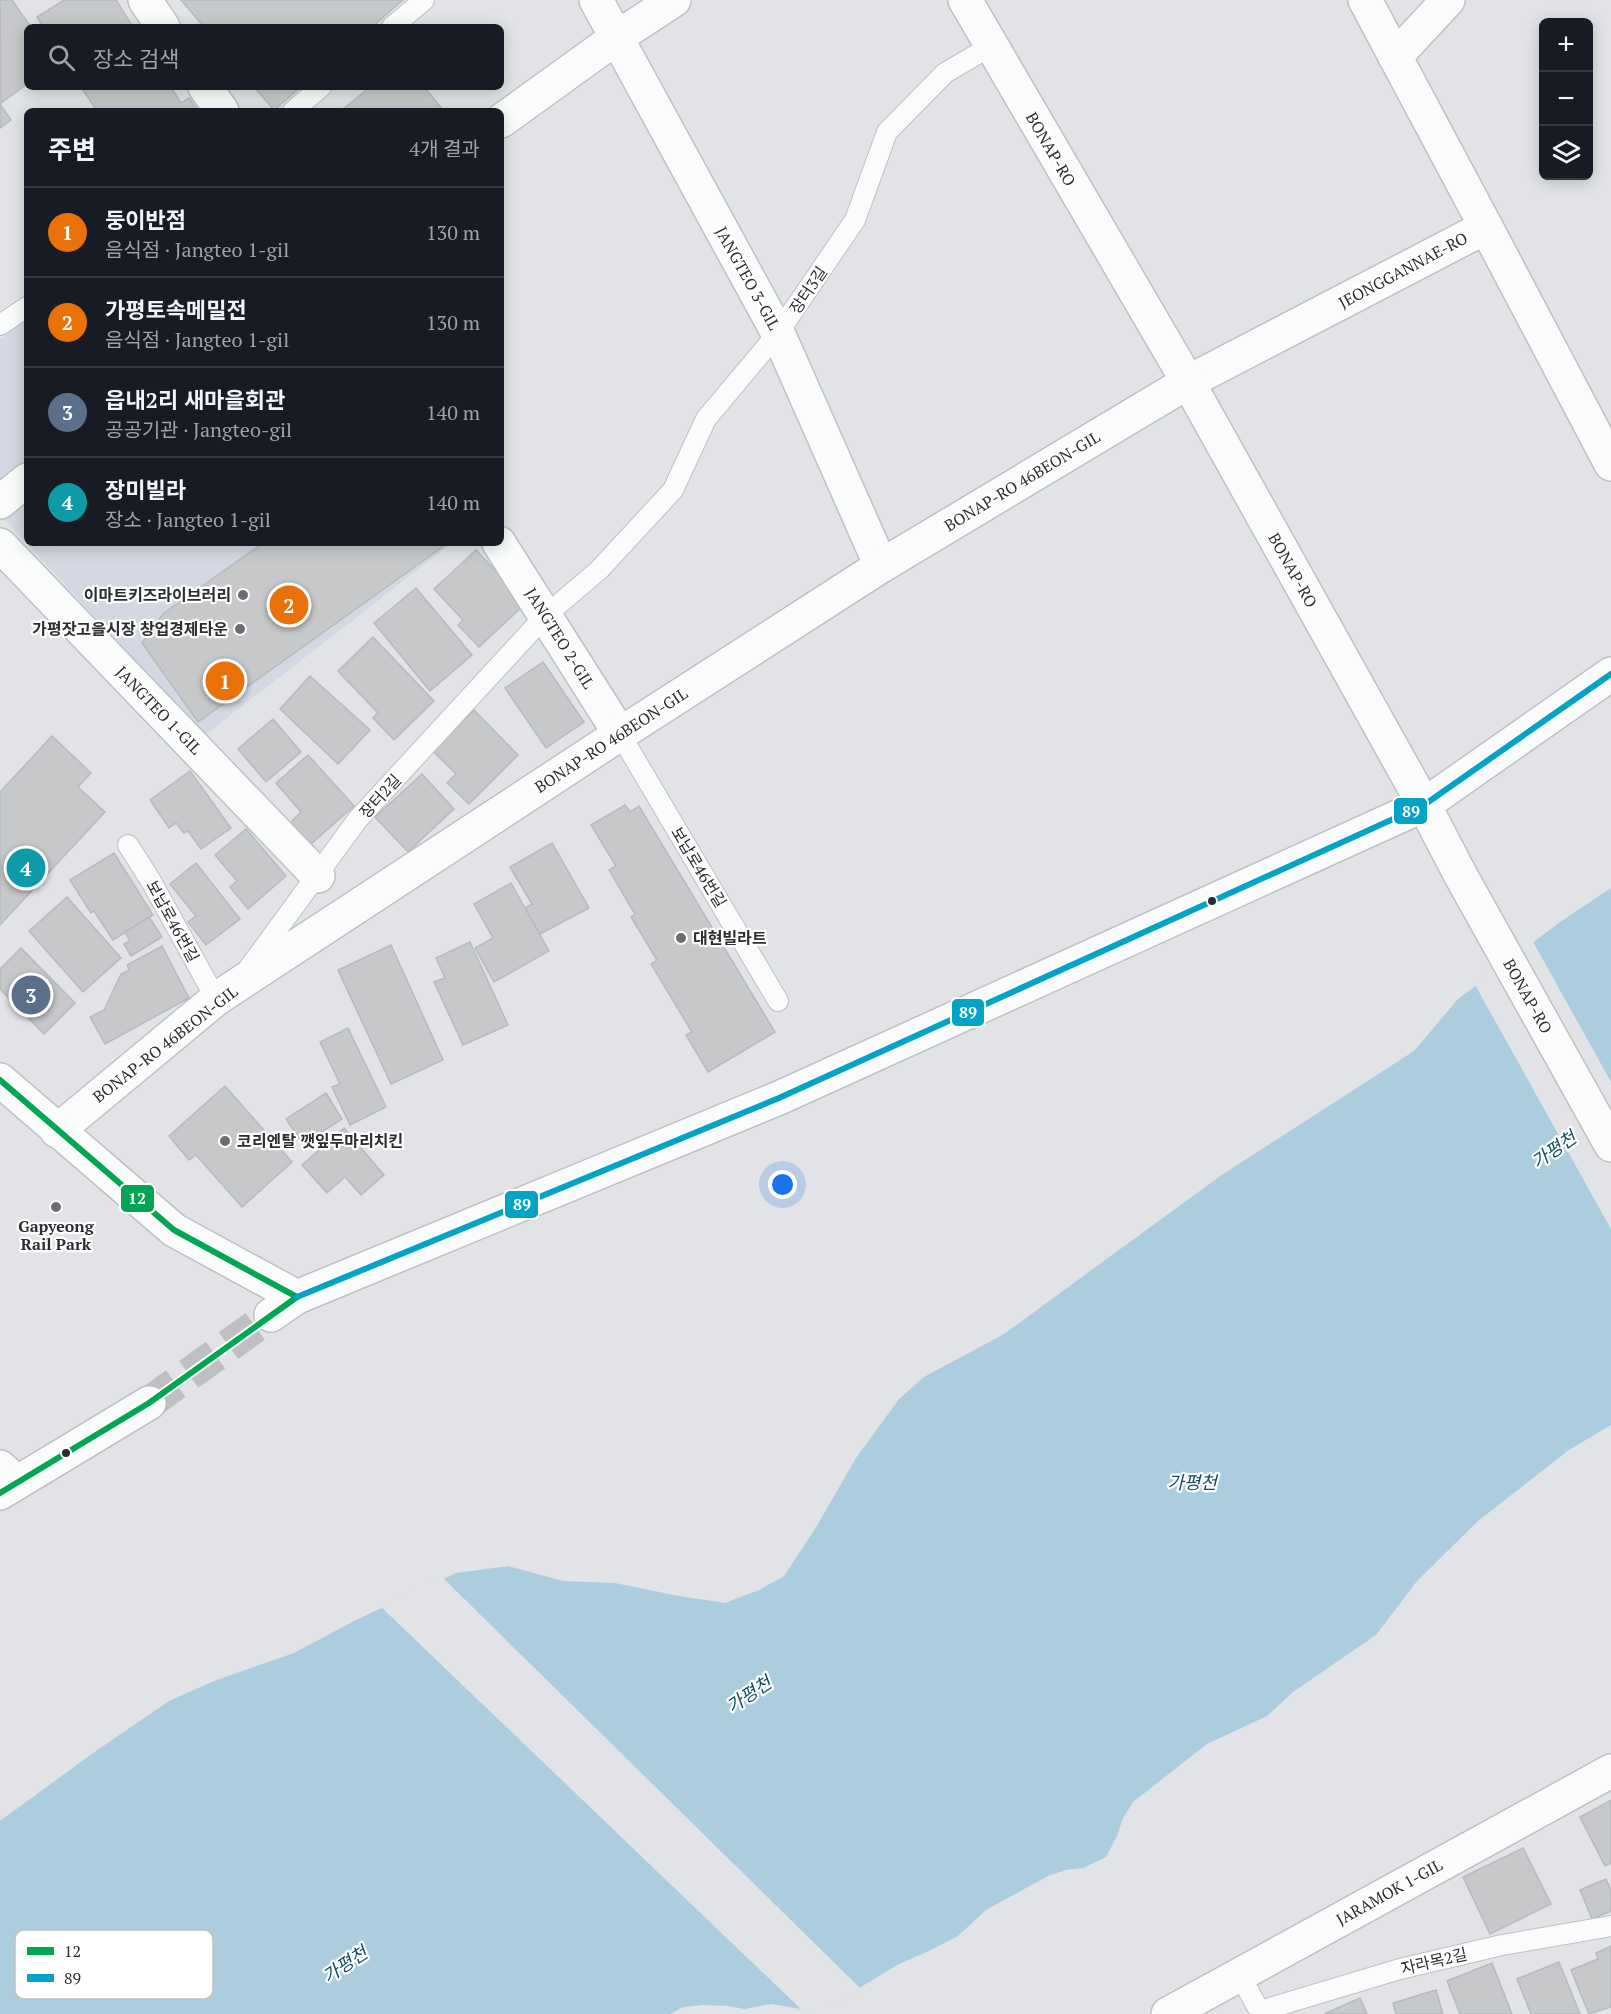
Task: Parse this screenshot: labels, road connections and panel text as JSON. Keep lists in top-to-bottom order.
{
  "streets": {
    "street": [
      "BONAP-RO",
      "JEONGGANNAE-RO",
      "JANGTEO 3-GIL",
      "BONAP-RO 46BEON-GIL",
      "JANGTEO 2-GIL",
      "JANGTEO 1-GIL",
      "JARAMOK 1-GIL"
    ],
    "lane": [
      "장터3길",
      "장터2길",
      "보납로46번길",
      "자라목2길"
    ]
  },
  "crossings": [
    ["BONAP-RO", "JEONGGANNAE-RO"],
    ["BONAP-RO", "장터3길"],
    ["BONAP-RO", "BONAP-RO 46BEON-GIL"],
    ["JEONGGANNAE-RO", "BONAP-RO 46BEON-GIL"],
    ["JANGTEO 3-GIL", "장터3길"],
    ["JANGTEO 3-GIL", "BONAP-RO 46BEON-GIL"],
    ["장터3길", "JANGTEO 2-GIL"],
    ["장터3길", "장터2길"],
    ["BONAP-RO 46BEON-GIL", "JANGTEO 2-GIL"],
    ["BONAP-RO 46BEON-GIL", "장터2길"],
    ["BONAP-RO 46BEON-GIL", "보납로46번길"],
    ["JANGTEO 2-GIL", "장터2길"],
    ["JANGTEO 2-GIL", "보납로46번길"],
    ["JANGTEO 1-GIL", "장터2길"],
    ["장터2길", "보납로46번길"],
    ["JARAMOK 1-GIL", "자라목2길"]
  ],
  "water": ["가평천"],
  "places": [
    "이마트키즈라이브러리",
    "가평잣고을시장 창업경제타운",
    "대현빌라트",
    "코리엔탈 깻잎두마리치킨",
    "Gapyeong Rail Park"
  ],
  "lines": ["transit line 89", "transit line 12"],
  "legend": ["12", "89"],
  "page": {
    "map_buttons": ["+", "−"],
    "search": "장소 검색",
    "heading": ["주변", "4개 결과"],
    "list": [
      {
        "mark": "1",
        "name": "둥이반점",
        "note": "음식점 · Jangteo 1-gil",
        "value": "130 m"
      },
      {
        "mark": "2",
        "name": "가평토속메밀전",
        "note": "음식점 · Jangteo 1-gil",
        "value": "130 m"
      },
      {
        "mark": "3",
        "name": "읍내2리 새마을회관",
        "note": "공공기관 · Jangteo-gil",
        "value": "140 m"
      },
      {
        "mark": "4",
        "name": "장미빌라",
        "note": "장소 · Jangteo 1-gil",
        "value": "140 m"
      }
    ],
    "pins": [
      "2",
      "1",
      "4",
      "3"
    ]
  }
}
